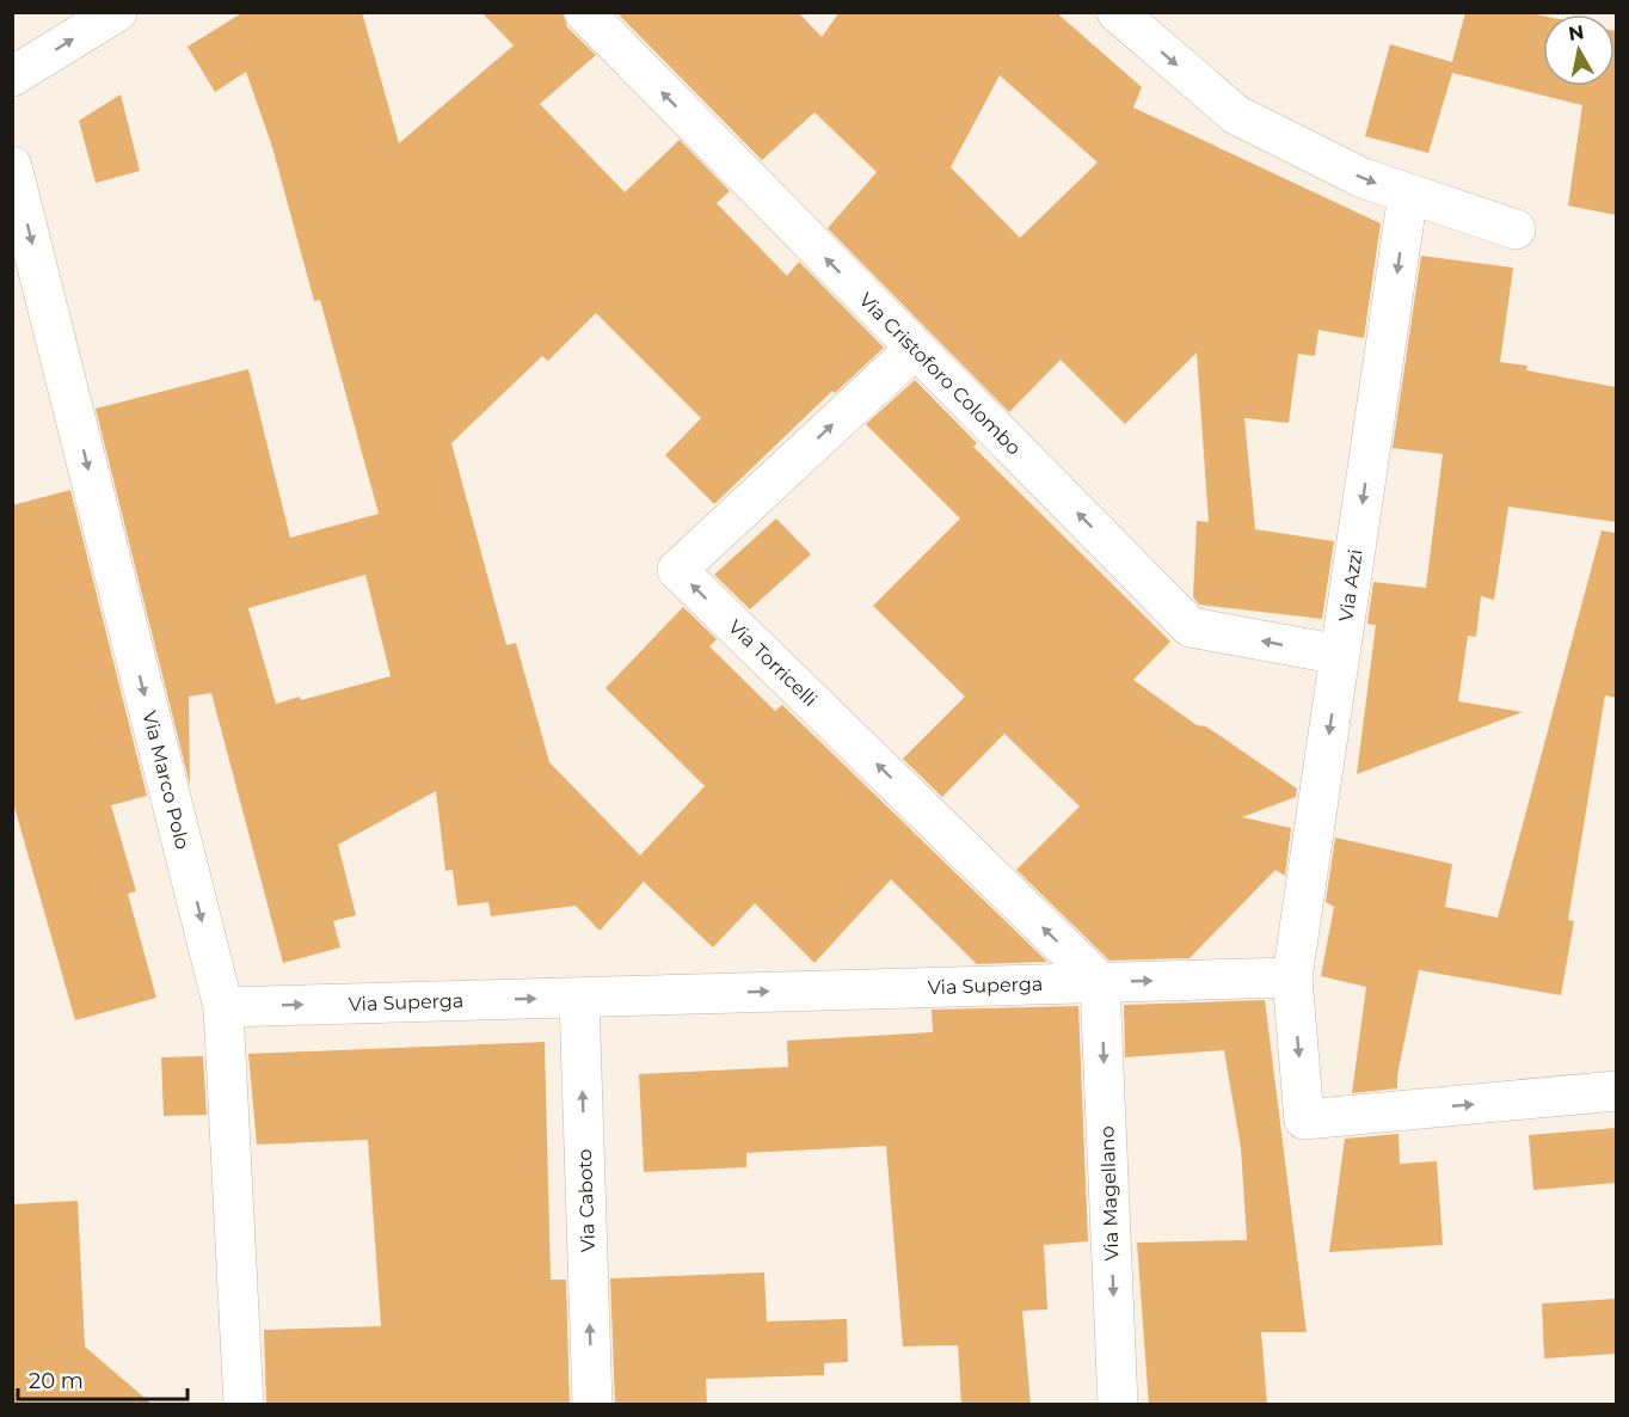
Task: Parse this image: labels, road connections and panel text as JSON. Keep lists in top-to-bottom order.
{
  "streets": {
    "street": [
      "Via Cristoforo Colombo",
      "Via Azzi",
      "Via Torricelli",
      "Via Marco Polo",
      "Via Superga",
      "Via Magellano",
      "Via Caboto"
    ]
  },
  "crossings": [
    ["Via Cristoforo Colombo", "Via Azzi"],
    ["Via Cristoforo Colombo", "Via Torricelli"],
    ["Via Azzi", "Via Superga"],
    ["Via Torricelli", "Via Superga"],
    ["Via Torricelli", "Via Magellano"],
    ["Via Marco Polo", "Via Superga"],
    ["Via Superga", "Via Magellano"],
    ["Via Superga", "Via Caboto"]
  ],
  "one_way": [
    "Via Cristoforo Colombo",
    "Via Azzi",
    "Via Marco Polo",
    "Via Superga",
    "Via Magellano",
    "Via Caboto"
  ],
  "scale_bar": "20 m",
  "north": "top"
}
